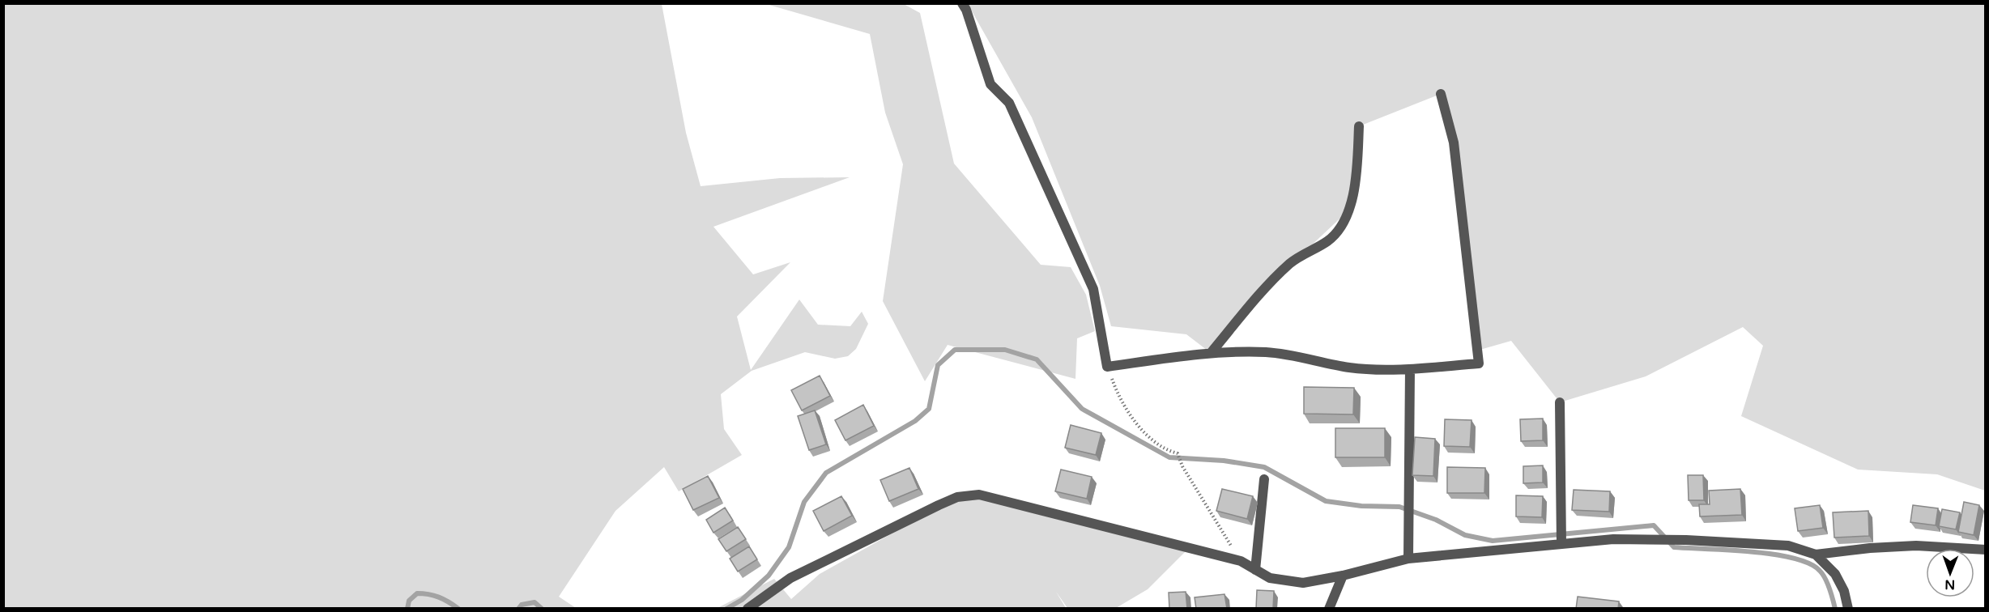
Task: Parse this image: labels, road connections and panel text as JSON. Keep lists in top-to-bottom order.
{
  "north": "bottom"
}
